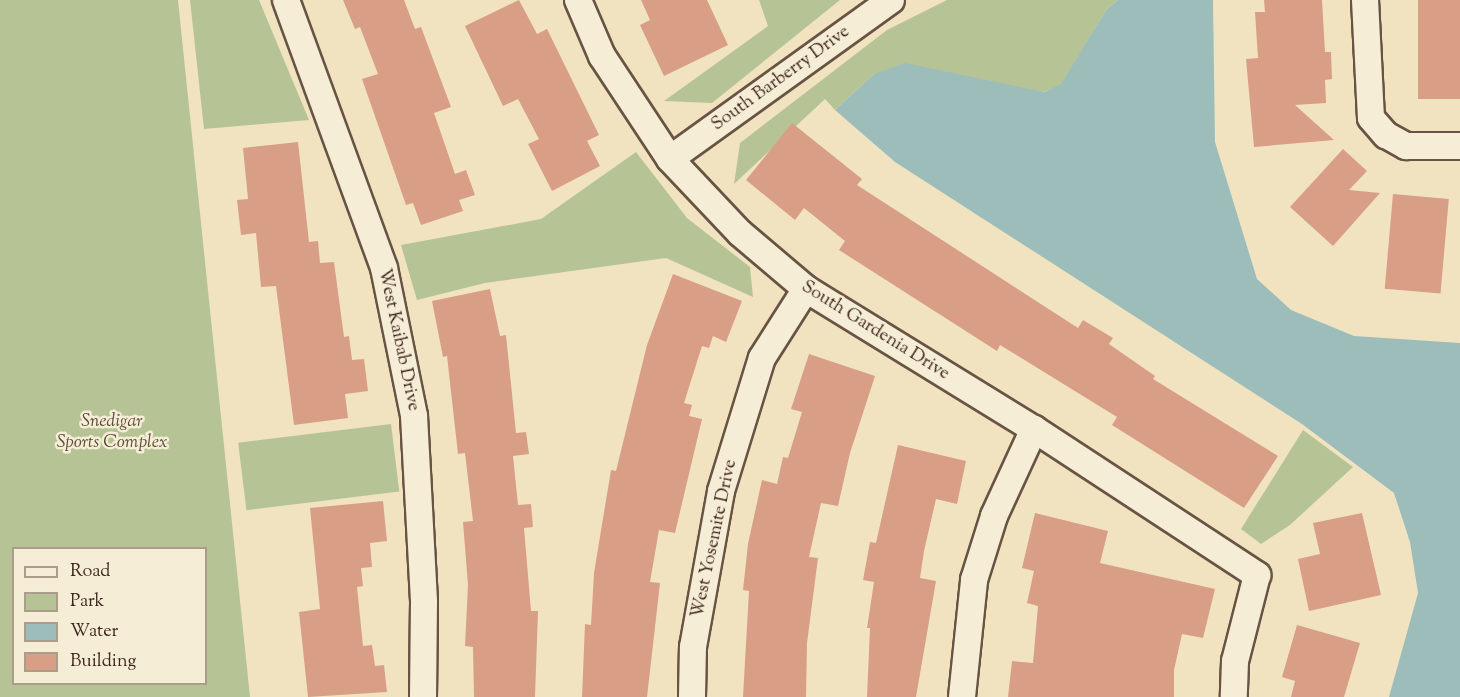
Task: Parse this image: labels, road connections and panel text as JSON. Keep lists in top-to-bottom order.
{
  "streets": {
    "street": [
      "South Barberry Drive",
      "South Gardenia Drive",
      "West Kaibab Drive",
      "West Yosemite Drive"
    ]
  },
  "crossings": [
    ["South Barberry Drive", "South Gardenia Drive"],
    ["South Gardenia Drive", "West Yosemite Drive"]
  ],
  "parks": ["Snedigar Sports Complex"],
  "legend": [
    "Road",
    "Park",
    "Water",
    "Building"
  ]
}
